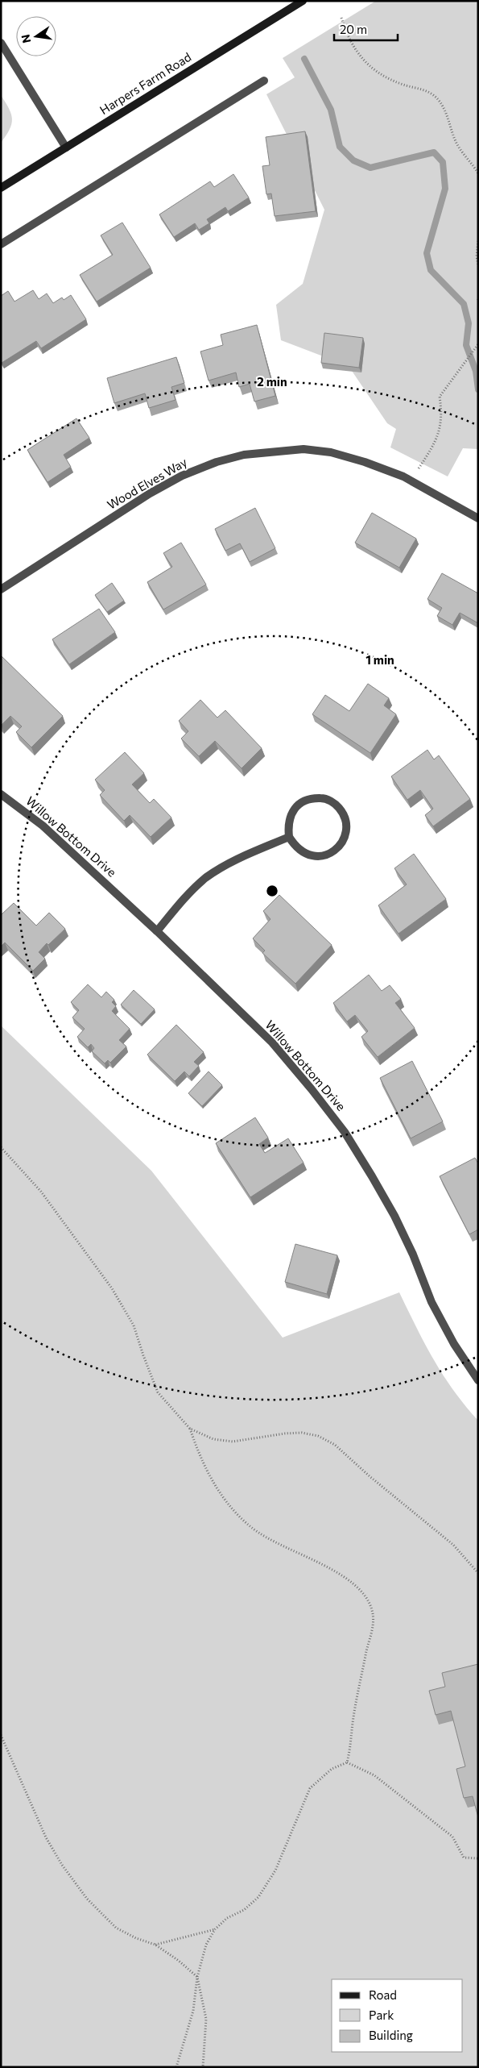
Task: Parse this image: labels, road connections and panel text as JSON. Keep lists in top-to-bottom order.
{
  "streets": {
    "main road": ["Harpers Farm Road"],
    "street": ["Wood Elves Way", "Willow Bottom Drive"]
  },
  "legend": ["Road", "Park", "Building"],
  "scale_bar": "20 m",
  "north": "left",
  "rings": ["2 min", "1 min"]
}
